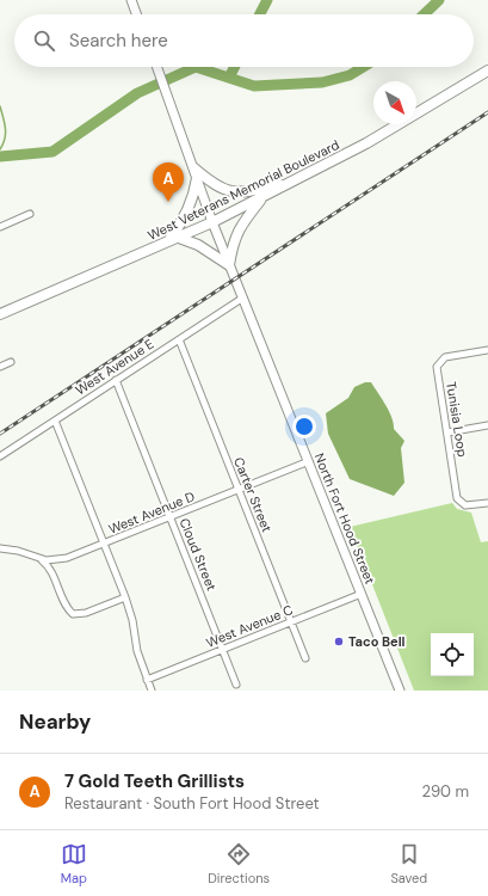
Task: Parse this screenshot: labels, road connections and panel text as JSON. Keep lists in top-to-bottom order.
{
  "streets": {
    "main road": ["West Veterans Memorial Boulevard", "North Fort Hood Street"],
    "street": [
      "West Avenue E",
      "Tunisia Loop",
      "Carter Street",
      "West Avenue D",
      "Cloud Street",
      "West Avenue C"
    ]
  },
  "crossings": [
    ["West Veterans Memorial Boulevard", "North Fort Hood Street"],
    ["West Avenue E", "Carter Street"],
    ["West Avenue E", "North Fort Hood Street"],
    ["West Avenue E", "Cloud Street"],
    ["Carter Street", "West Avenue D"],
    ["Carter Street", "West Avenue C"],
    ["West Avenue D", "North Fort Hood Street"],
    ["West Avenue D", "Cloud Street"],
    ["North Fort Hood Street", "West Avenue C"],
    ["Cloud Street", "West Avenue C"]
  ],
  "places": ["Taco Bell"],
  "north": "bottom right",
  "page": {
    "search": "Search here",
    "pins": "A",
    "heading": "Nearby",
    "list": [
      {
        "mark": "A",
        "name": "7 Gold Teeth Grillists",
        "note": "Restaurant · South Fort Hood Street",
        "value": "290 m"
      }
    ],
    "nav": ["Map", "Directions", "Saved"]
  }
}
